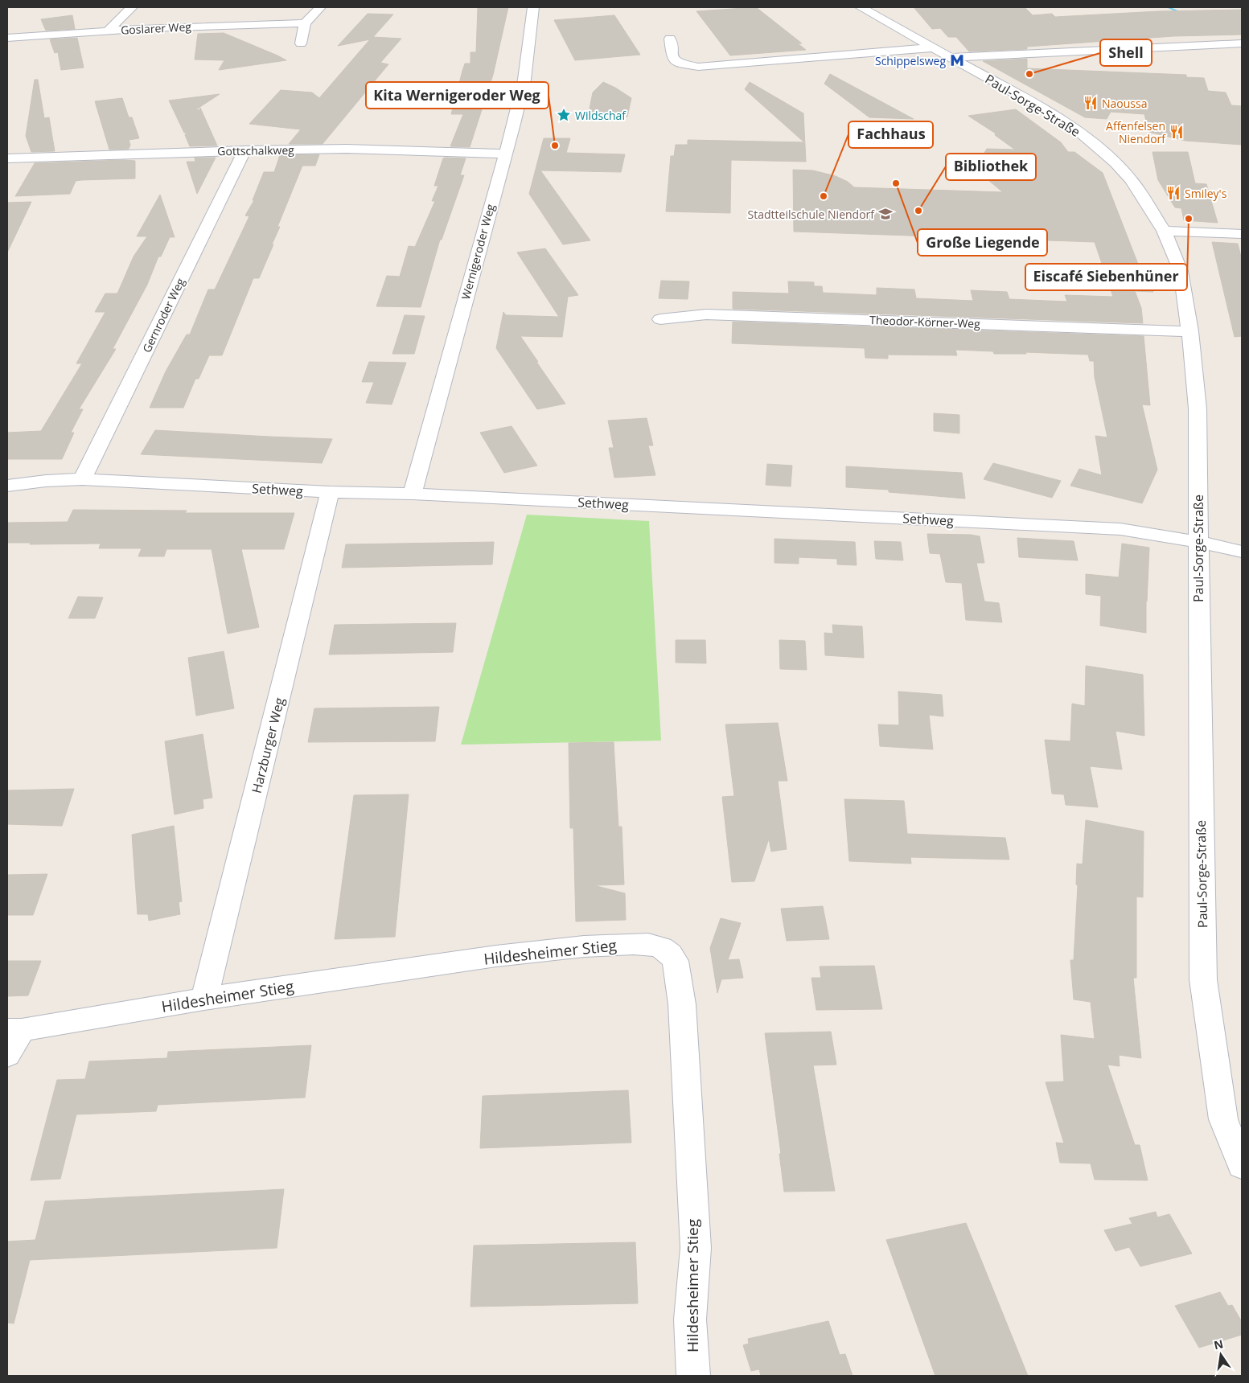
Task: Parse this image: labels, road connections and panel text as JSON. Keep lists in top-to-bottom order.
{
  "streets": {
    "street": [
      "Goslarer Weg",
      "Paul-Sorge-Straße",
      "Gottschalkweg",
      "Wernigeroder Weg",
      "Gernroder Weg",
      "Theodor-Körner-Weg",
      "Sethweg",
      "Harzburger Weg",
      "Hildesheimer Stieg"
    ]
  },
  "crossings": [
    ["Paul-Sorge-Straße", "Theodor-Körner-Weg"],
    ["Paul-Sorge-Straße", "Sethweg"],
    ["Gottschalkweg", "Wernigeroder Weg"],
    ["Gottschalkweg", "Gernroder Weg"],
    ["Wernigeroder Weg", "Sethweg"],
    ["Gernroder Weg", "Sethweg"],
    ["Sethweg", "Harzburger Weg"],
    ["Harzburger Weg", "Hildesheimer Stieg"]
  ],
  "places": {
    "metro station": ["Schippelsweg"],
    "other": [
      "Shell",
      "Kita Wernigeroder Weg",
      "Große Liegende",
      "Fachhaus",
      "Bibliothek",
      "Eiscafé Siebenhüner"
    ],
    "restaurant": ["Naoussa", "Affenfelsen Niendorf", "Smiley's"],
    "place": ["Wildschaf"],
    "school or university": ["Stadtteilschule Niendorf"]
  },
  "north": "top"
}
